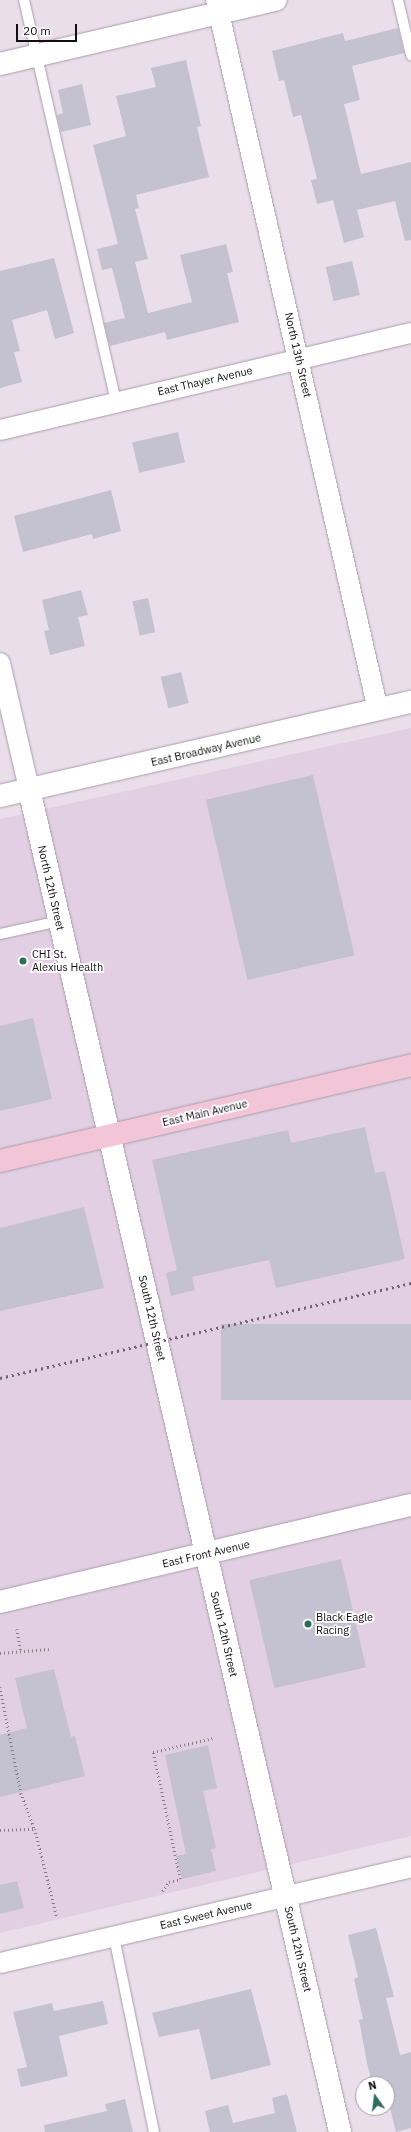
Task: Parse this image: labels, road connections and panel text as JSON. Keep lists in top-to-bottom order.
{
  "streets": {
    "main road": ["East Main Avenue"],
    "street": [
      "North 13th Street",
      "East Thayer Avenue",
      "East Broadway Avenue",
      "North 12th Street",
      "South 12th Street",
      "East Front Avenue",
      "East Sweet Avenue"
    ]
  },
  "crossings": [
    ["North 13th Street", "East Thayer Avenue"],
    ["North 13th Street", "East Broadway Avenue"],
    ["East Broadway Avenue", "North 12th Street"],
    ["North 12th Street", "East Main Avenue"],
    ["North 12th Street", "South 12th Street"],
    ["East Main Avenue", "South 12th Street"],
    ["South 12th Street", "East Front Avenue"],
    ["South 12th Street", "East Sweet Avenue"]
  ],
  "places": ["CHI St. Alexius Health", "Black Eagle Racing"],
  "scale_bar": "20 m",
  "north": "top"
}
